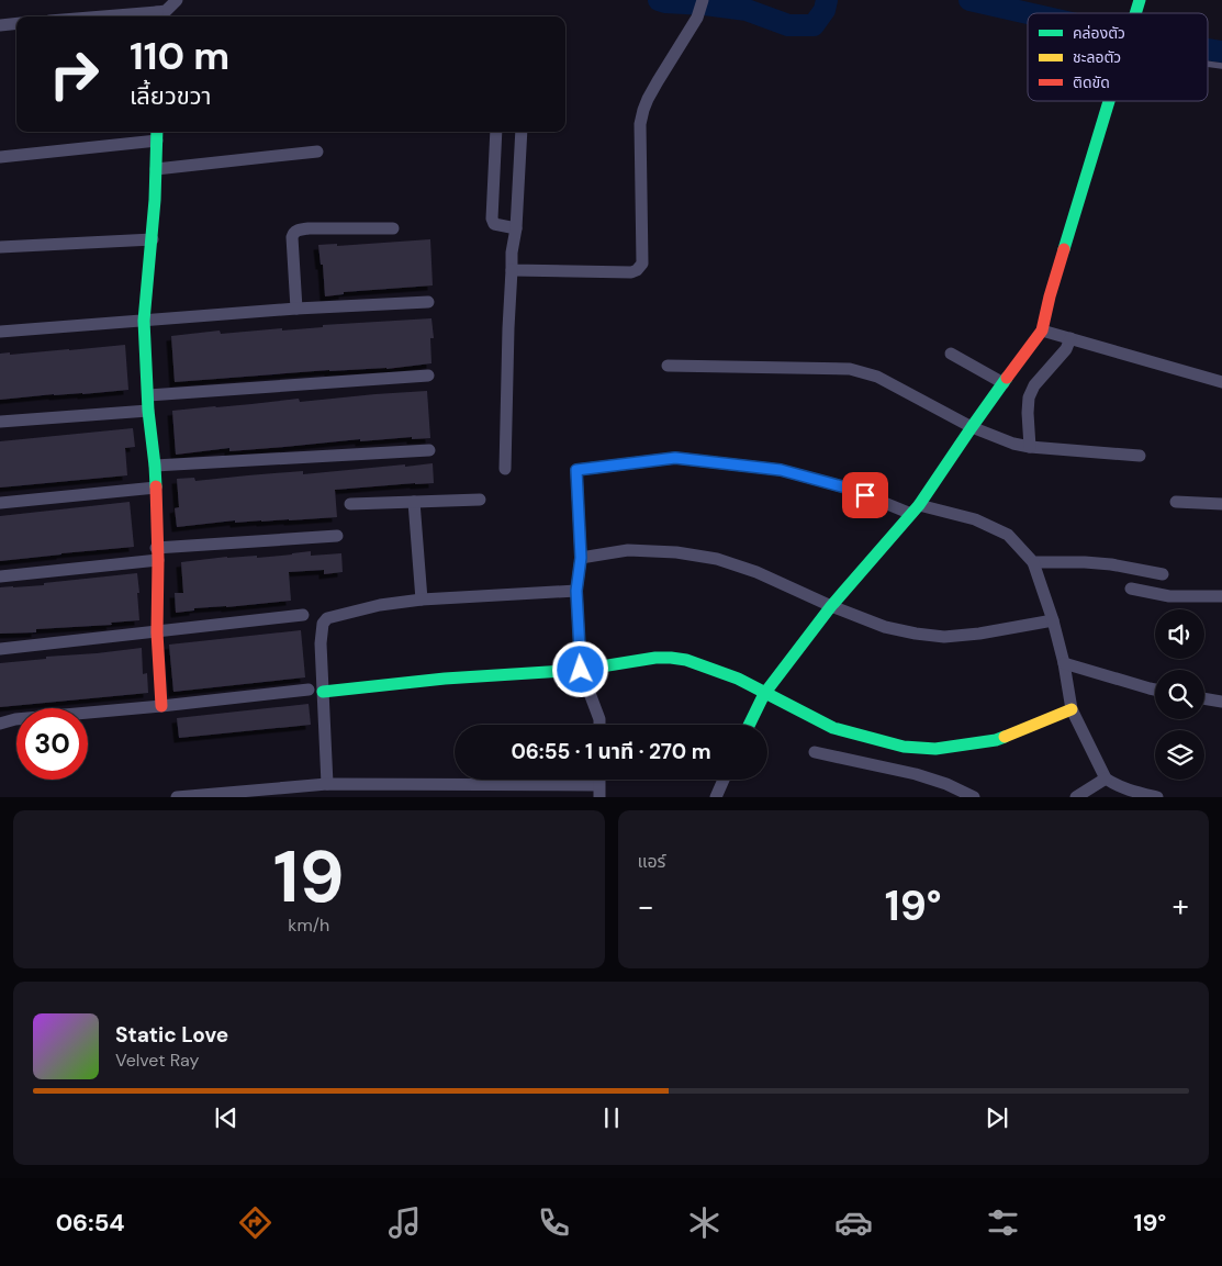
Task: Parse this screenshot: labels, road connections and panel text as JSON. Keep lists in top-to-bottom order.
{
  "legend": ["คล่องตัว", "ชะลอตัว", "ติดขัด"],
  "page": {
    "turn": ["110 m", "เลี้ยวขวา"],
    "limit": "30",
    "trip": "06:55 · 1 นาที · 270 m",
    "tile": [
      ["19", "km/h"],
      "แอร์"
    ],
    "heat": ["−", "19°", "+"],
    "song": ["Static Love", "Velvet Ray"],
    "tabs": ["06:54", "19°"]
  }
}
